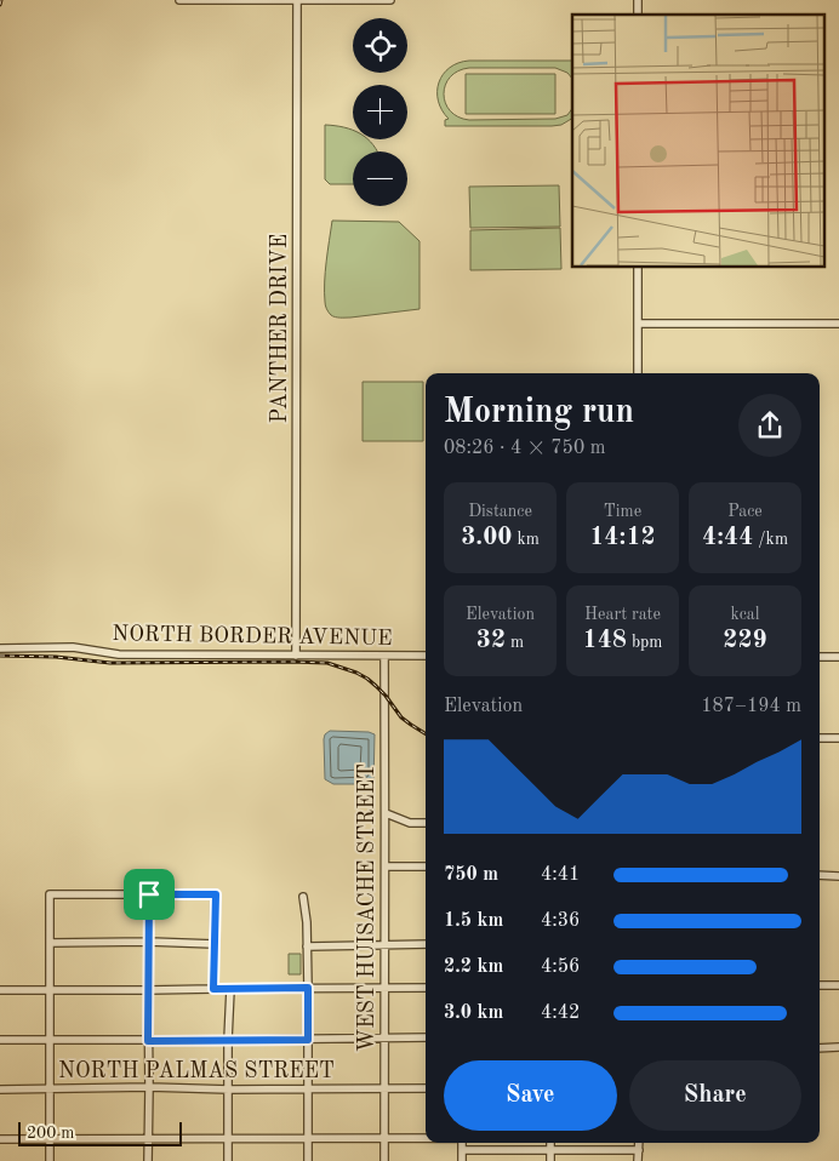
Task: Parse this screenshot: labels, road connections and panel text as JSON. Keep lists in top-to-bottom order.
{
  "streets": {
    "street": [
      "PANTHER DRIVE",
      "NORTH BORDER AVENUE",
      "WEST HUISACHE STREET",
      "NORTH PALMAS STREET"
    ]
  },
  "crossings": [
    ["PANTHER DRIVE", "NORTH BORDER AVENUE"],
    ["NORTH BORDER AVENUE", "WEST HUISACHE STREET"],
    ["WEST HUISACHE STREET", "NORTH PALMAS STREET"]
  ],
  "scale_bar": "200 m",
  "page": {
    "map_buttons": ["+", "−"],
    "heading": ["Morning run", "08:26 · 4 × 750 m"],
    "stats": [
      ["Distance", "3.00 km"],
      ["Time", "14:12"],
      ["Pace", "4:44 /km"],
      ["Elevation", "32 m"],
      ["Heart rate", "148 bpm"],
      ["kcal", "229"]
    ],
    "chart": ["Elevation", "187–194 m"],
    "list": [
      {
        "name": "750 m",
        "note": "4:41"
      },
      {
        "name": "1.5 km",
        "note": "4:36"
      },
      {
        "name": "2.2 km",
        "note": "4:56"
      },
      {
        "name": "3.0 km",
        "note": "4:42"
      }
    ],
    "buttons": ["Save", "Share"],
    "scale": "200 m"
  }
}
